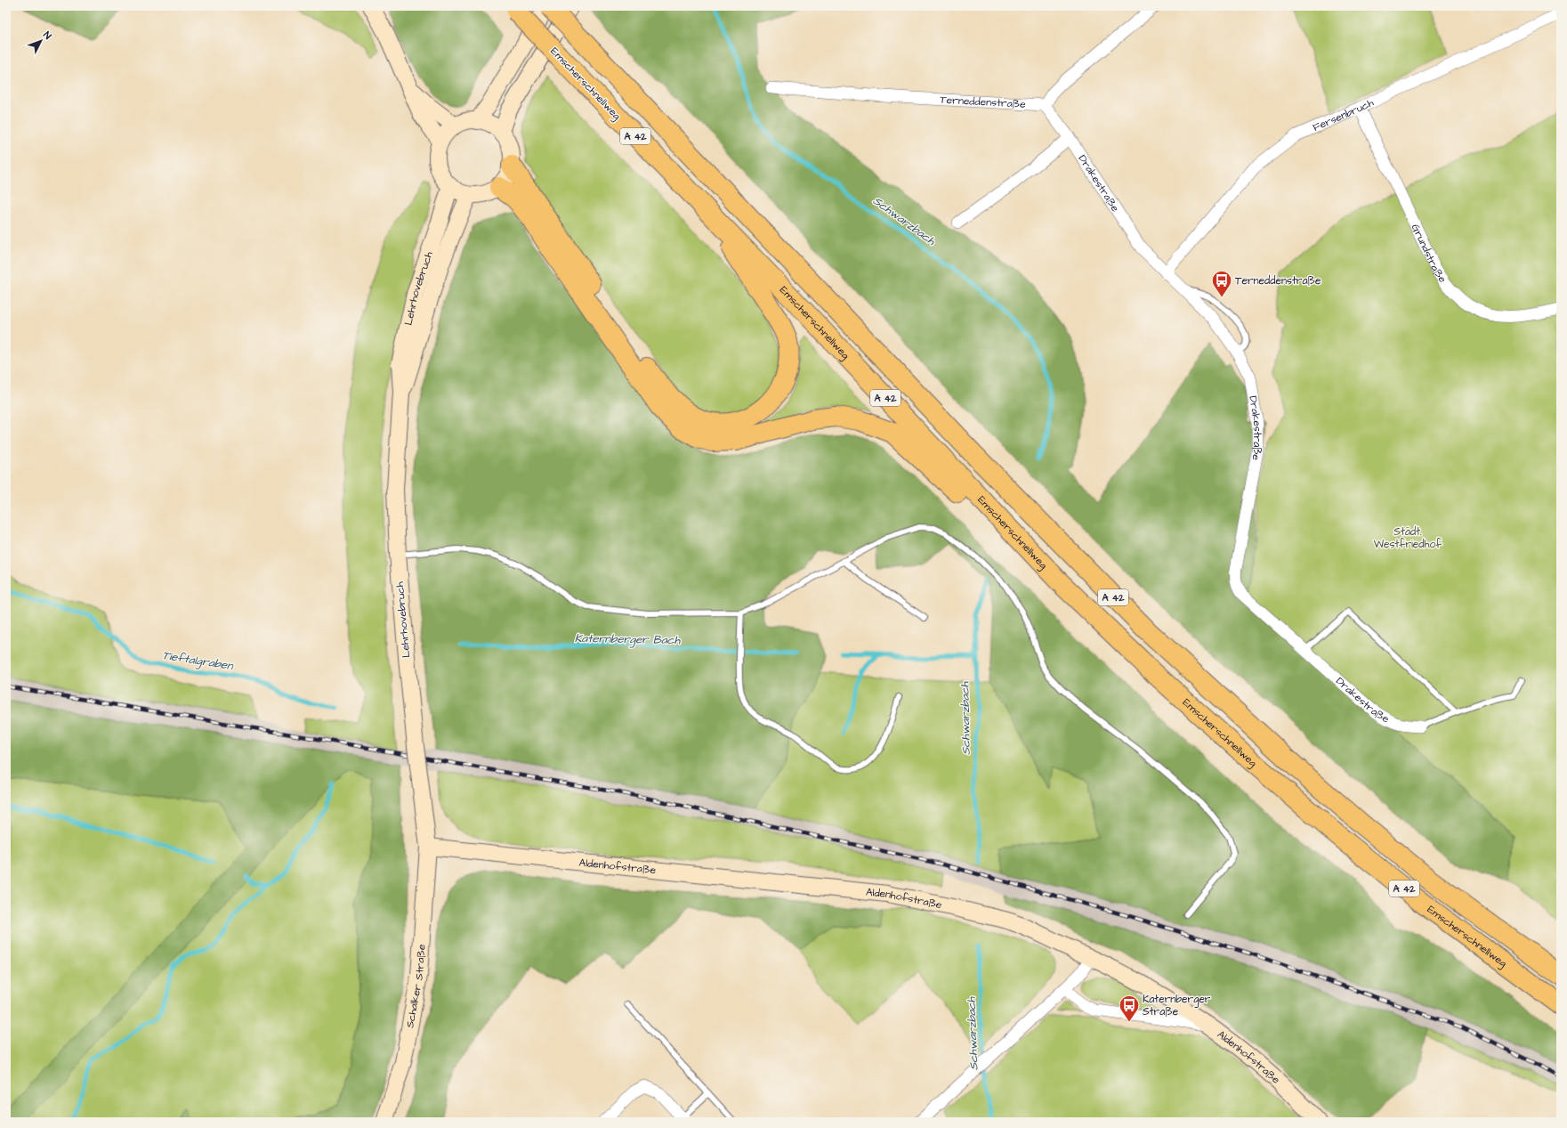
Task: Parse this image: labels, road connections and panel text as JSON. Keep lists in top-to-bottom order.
{
  "streets": {
    "highway": ["Emscherschnellweg", "A 42"],
    "street": [
      "Terneddenstraße",
      "Fersenbruch",
      "Drakestraße",
      "Grundstraße",
      "Lehrhovebruch",
      "Aldenhofstraße",
      "Schalker Straße"
    ]
  },
  "crossings": [
    ["Terneddenstraße", "Drakestraße"],
    ["Fersenbruch", "Drakestraße"],
    ["Fersenbruch", "Grundstraße"],
    ["Lehrhovebruch", "Aldenhofstraße"],
    ["Lehrhovebruch", "Schalker Straße"],
    ["Aldenhofstraße", "Schalker Straße"]
  ],
  "water": ["Schwarzbach", "Katernberger Bach", "Tieftalgraben"],
  "parks": ["Städt. Westfriedhof"],
  "places": {
    "bus stop": ["Terneddenstraße", "Katernberger Straße"]
  },
  "north": "top right"
}
